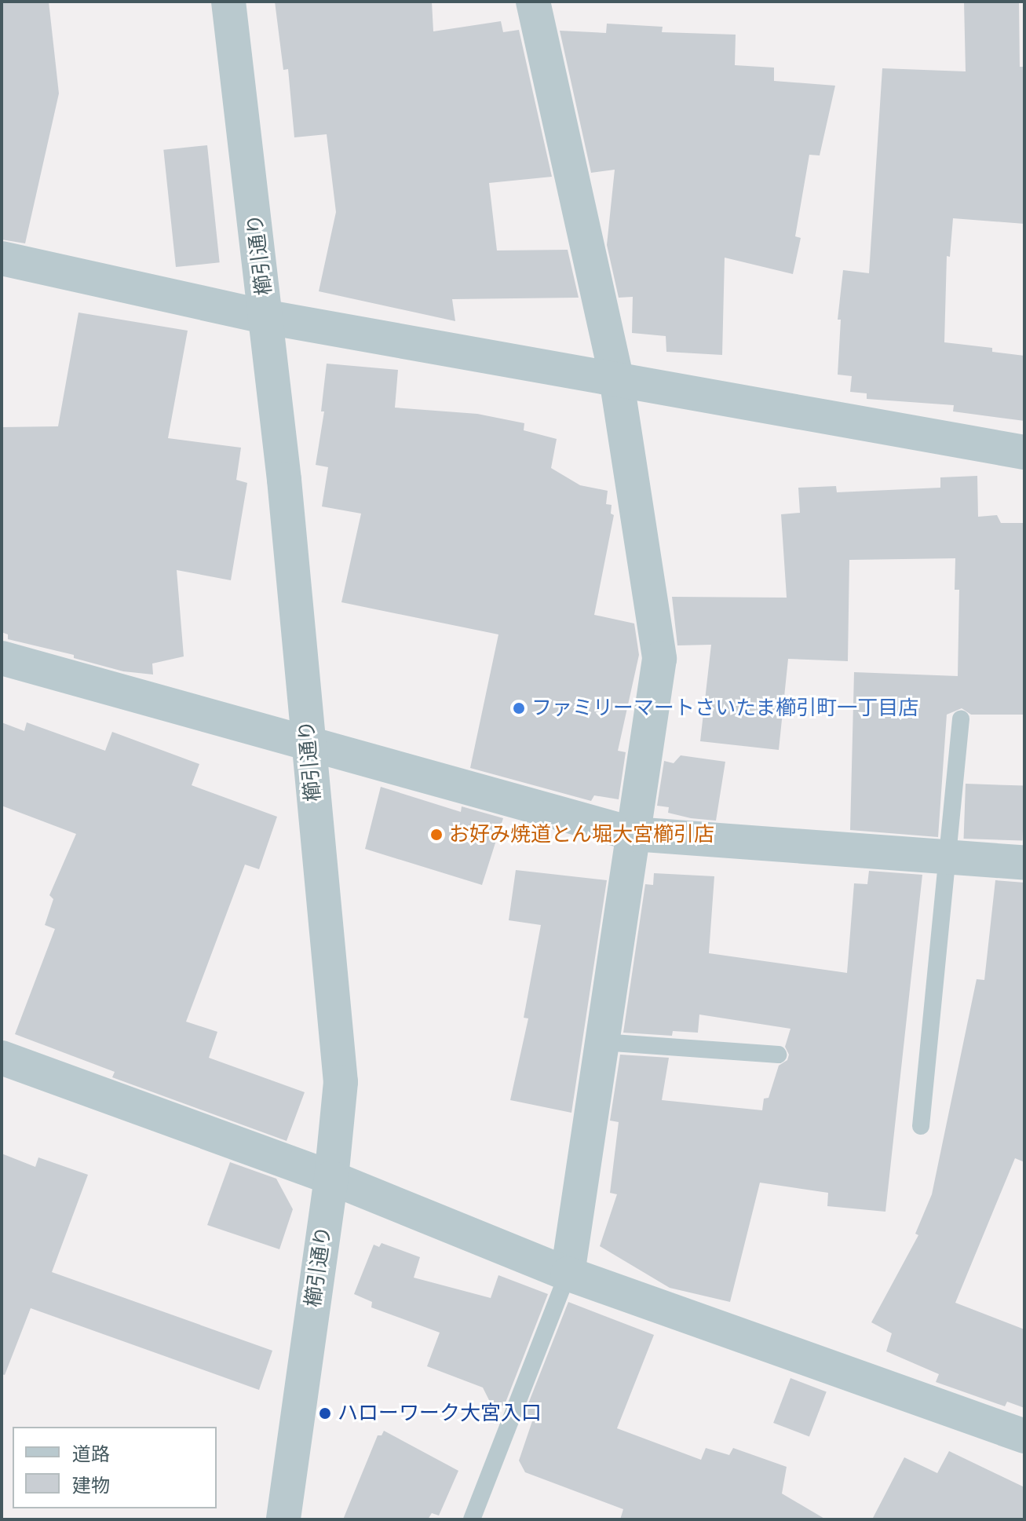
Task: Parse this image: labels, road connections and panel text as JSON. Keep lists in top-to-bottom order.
{
  "streets": {
    "street": ["櫛引通り"]
  },
  "places": ["ファミリーマートさいたま櫛引町一丁目店", "お好み焼道とん堀大宮櫛引店", "ハローワーク大宮入口"],
  "legend": ["道路", "建物"]
}
